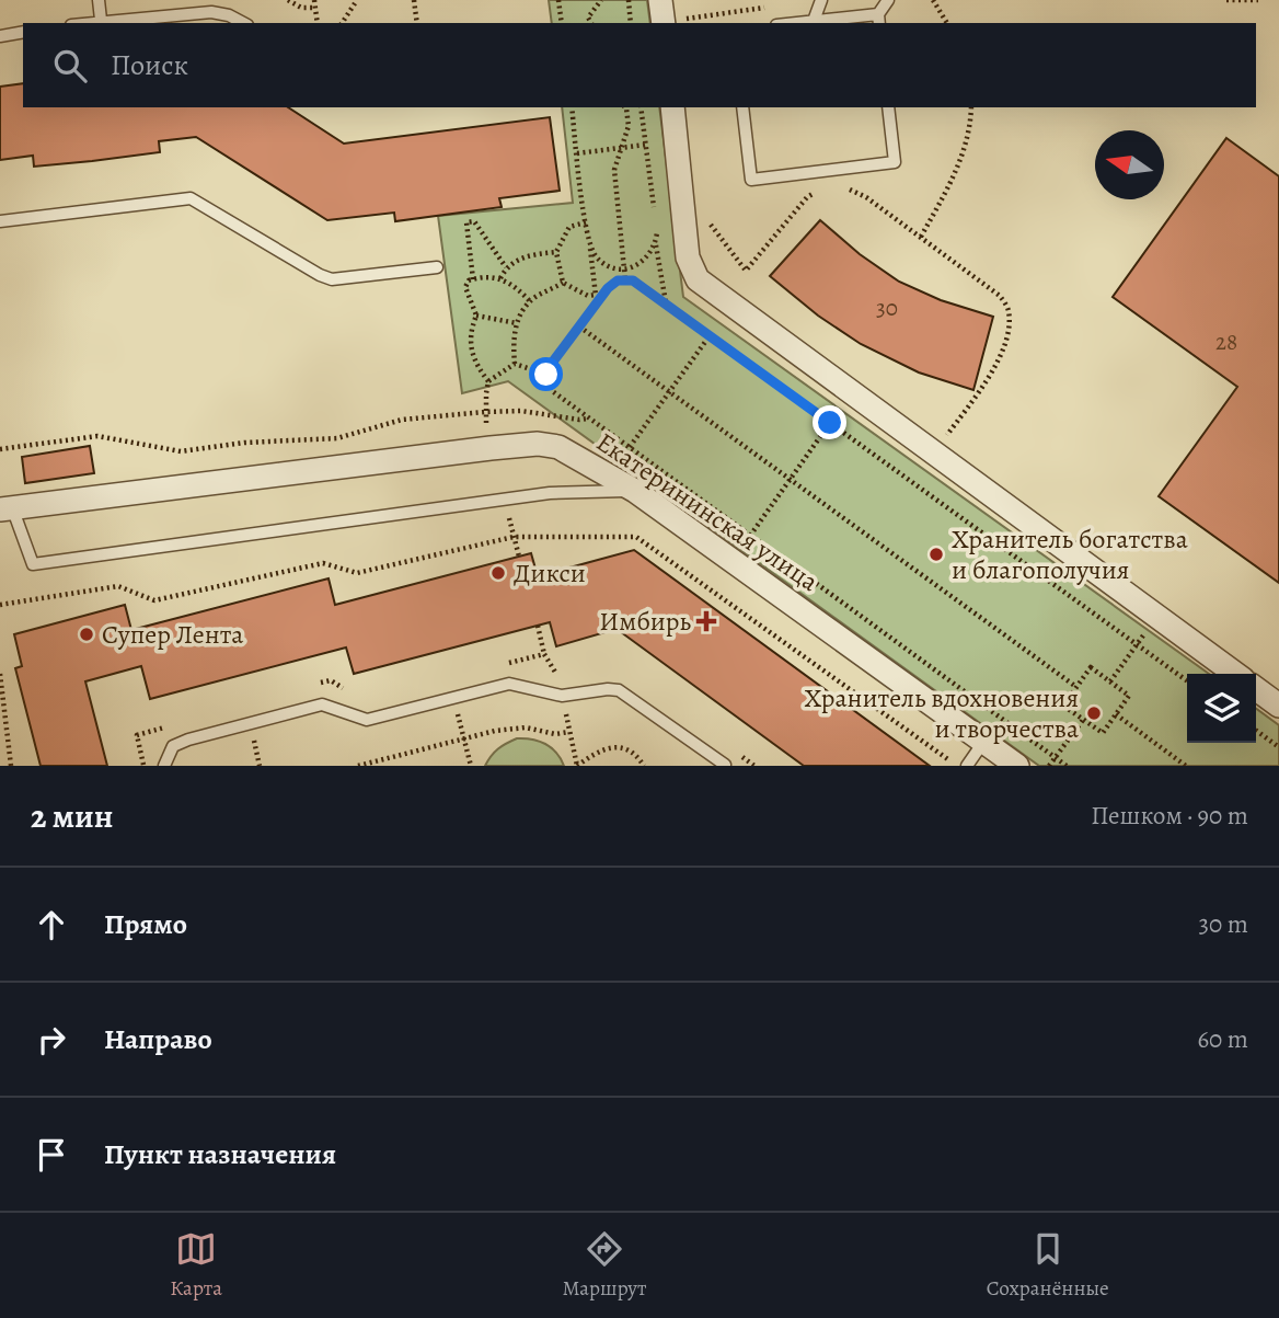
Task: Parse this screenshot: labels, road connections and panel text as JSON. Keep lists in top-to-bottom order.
{
  "streets": {
    "street": ["Екатерининская улица"]
  },
  "places": {
    "other": [
      "Хранитель богатства и благополучия",
      "Дикси",
      "Супер Лента",
      "Хранитель вдохновения и творчества"
    ],
    "health": ["Имбирь"]
  },
  "house_numbers": ["30", "28"],
  "north": "left",
  "page": {
    "search": "Поиск",
    "heading": ["2 мин", "Пешком · 90 m"],
    "list": [
      ["Прямо", "30 m"],
      ["Направо", "60 m"],
      "Пункт назначения"
    ],
    "nav": ["Карта", "Маршрут", "Сохранённые"]
  }
}
